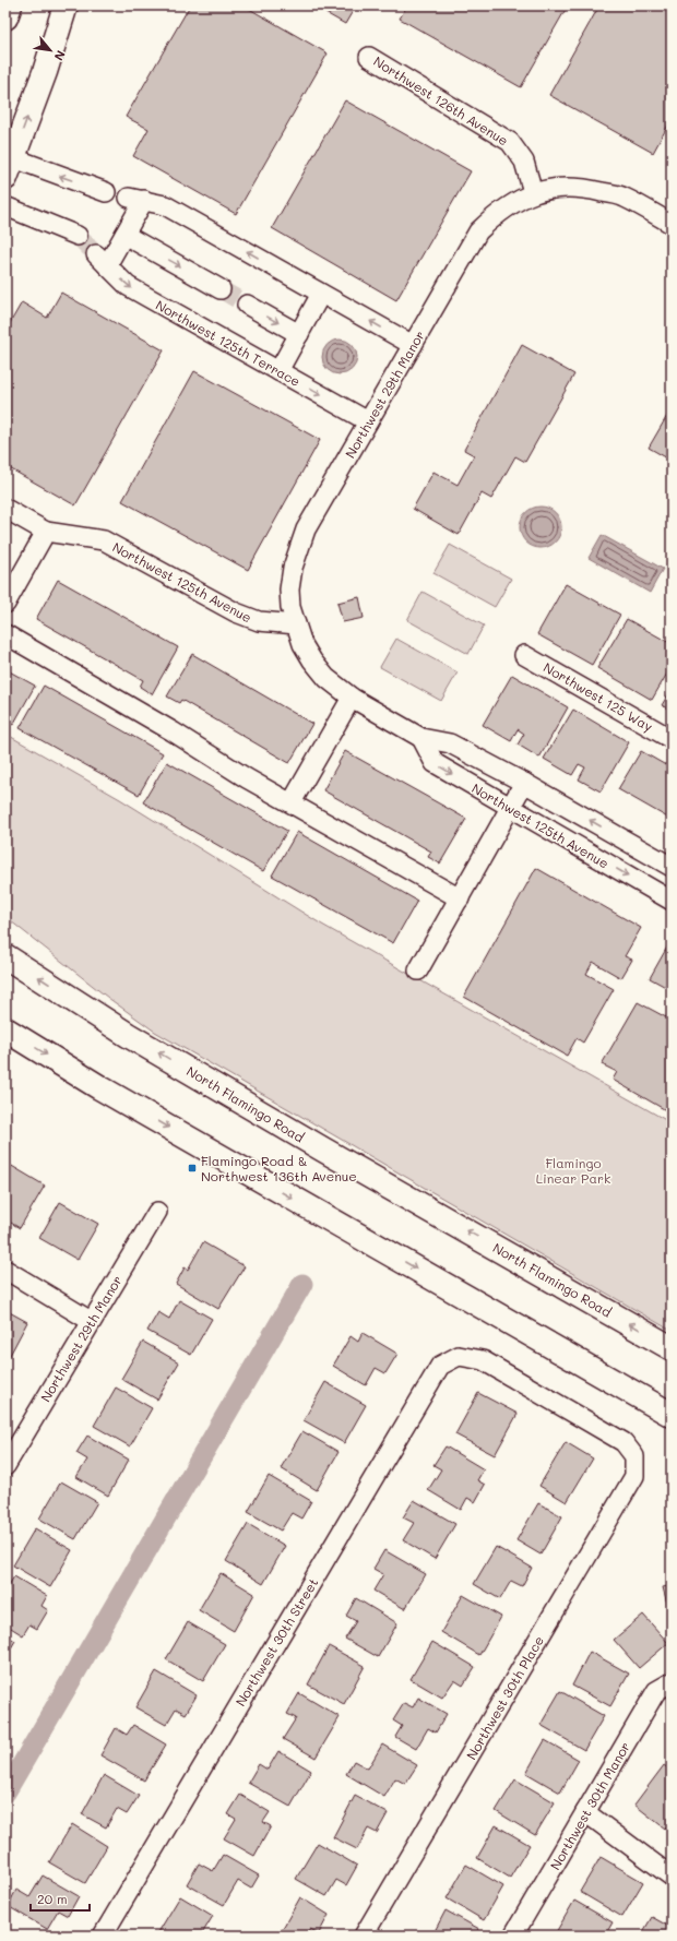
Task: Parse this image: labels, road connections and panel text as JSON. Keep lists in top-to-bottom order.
{
  "streets": {
    "main road": ["North Flamingo Road"],
    "street": [
      "Northwest 126th Avenue",
      "Northwest 125th Terrace",
      "Northwest 29th Manor",
      "Northwest 125th Avenue",
      "Northwest 125 Way",
      "Northwest 30th Street",
      "Northwest 30th Place",
      "Northwest 30th Manor"
    ]
  },
  "crossings": [
    ["Northwest 126th Avenue", "Northwest 29th Manor"],
    ["Northwest 125th Terrace", "Northwest 29th Manor"],
    ["Northwest 29th Manor", "Northwest 125th Avenue"],
    ["Northwest 30th Street", "Northwest 30th Place"]
  ],
  "parks": ["Flamingo Linear Park"],
  "places": {
    "transit": ["Flamingo Road & Northwest 136th Avenue"]
  },
  "scale_bar": "20 m",
  "north": "bottom right"
}
